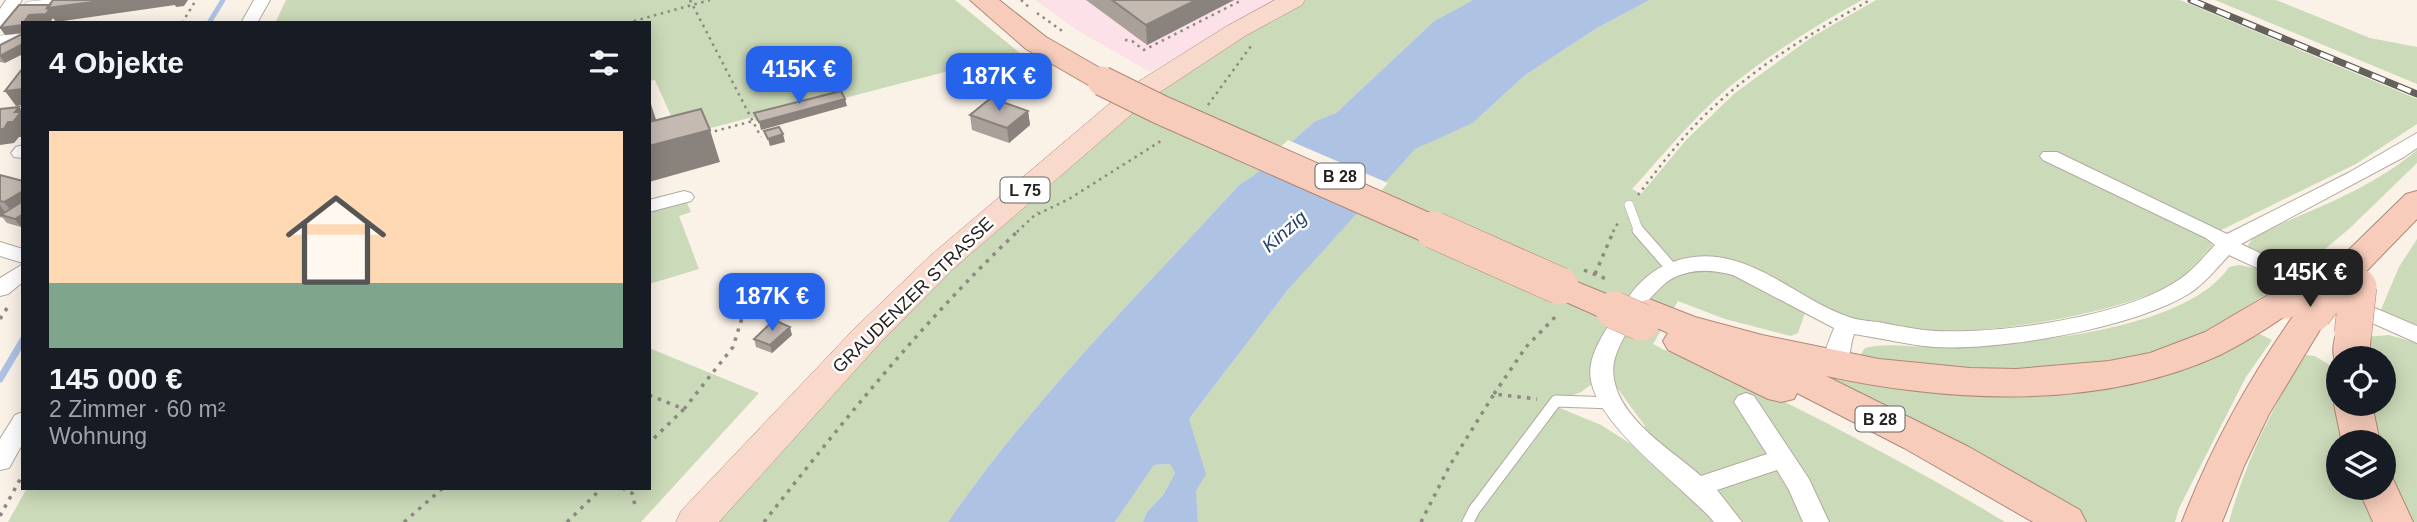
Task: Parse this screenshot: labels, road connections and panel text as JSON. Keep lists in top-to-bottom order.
{
  "streets": {
    "highway": ["B 28"],
    "main road": ["L 75", "GRAUDENZER STRASSE"]
  },
  "water": ["Kinzig"],
  "page": {
    "heading": "4 Objekte",
    "price": [
      "415K €",
      "187K €",
      "145K €",
      "187K €"
    ],
    "list": [
      {
        "name": "145 000 €",
        "note": "2 Zimmer · 60 m² · Wohnung"
      }
    ]
  }
}
